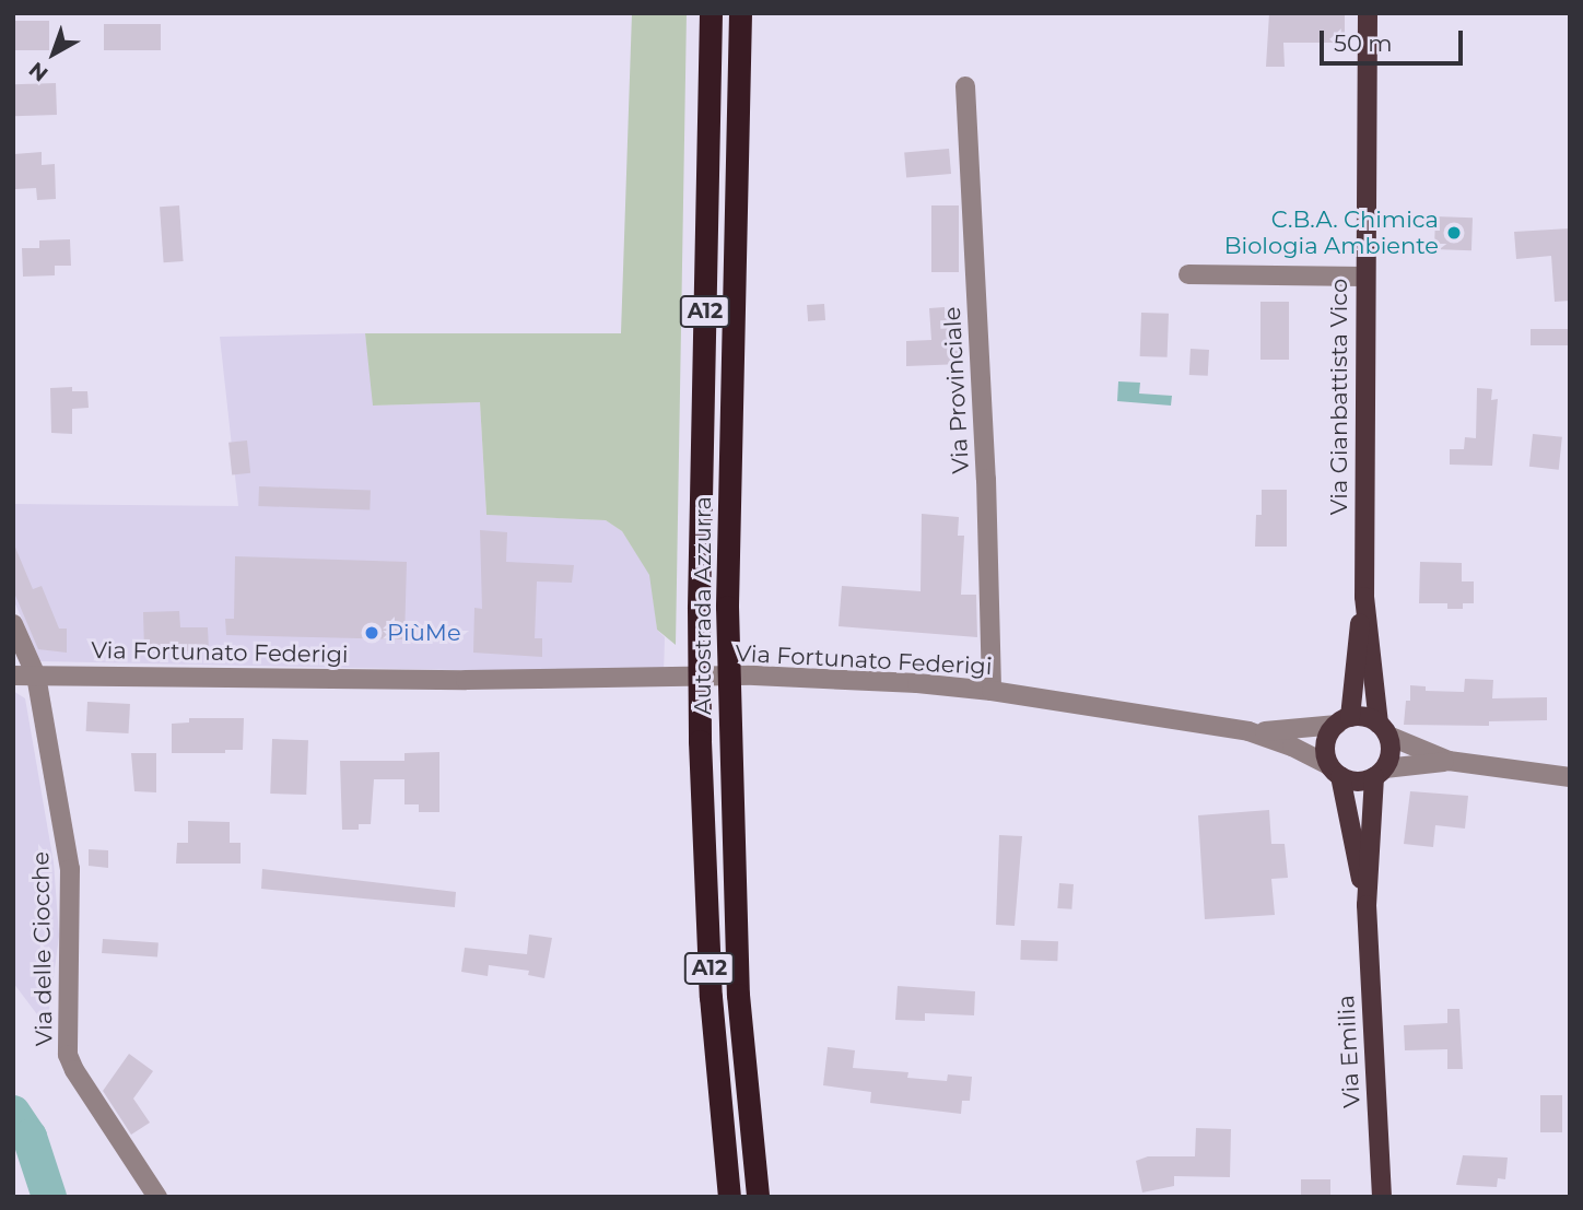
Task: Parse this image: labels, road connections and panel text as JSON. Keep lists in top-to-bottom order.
{
  "streets": {
    "highway": ["A12", "Autostrada Azzurra"],
    "main road": ["Via Gianbattista Vico", "Via Emilia"],
    "street": ["Via Provinciale", "Via Fortunato Federigi", "Via delle Ciocche"]
  },
  "crossings": [
    ["Via Provinciale", "Via Fortunato Federigi"],
    ["Via Gianbattista Vico", "Via Fortunato Federigi"],
    ["Via Gianbattista Vico", "Via Emilia"],
    ["Via Fortunato Federigi", "Via delle Ciocche"],
    ["Via Fortunato Federigi", "Via Emilia"]
  ],
  "places": ["C.B.A. Chimica Biologia Ambiente", "PiùMe"],
  "scale_bar": "50 m",
  "north": "bottom left"
}
